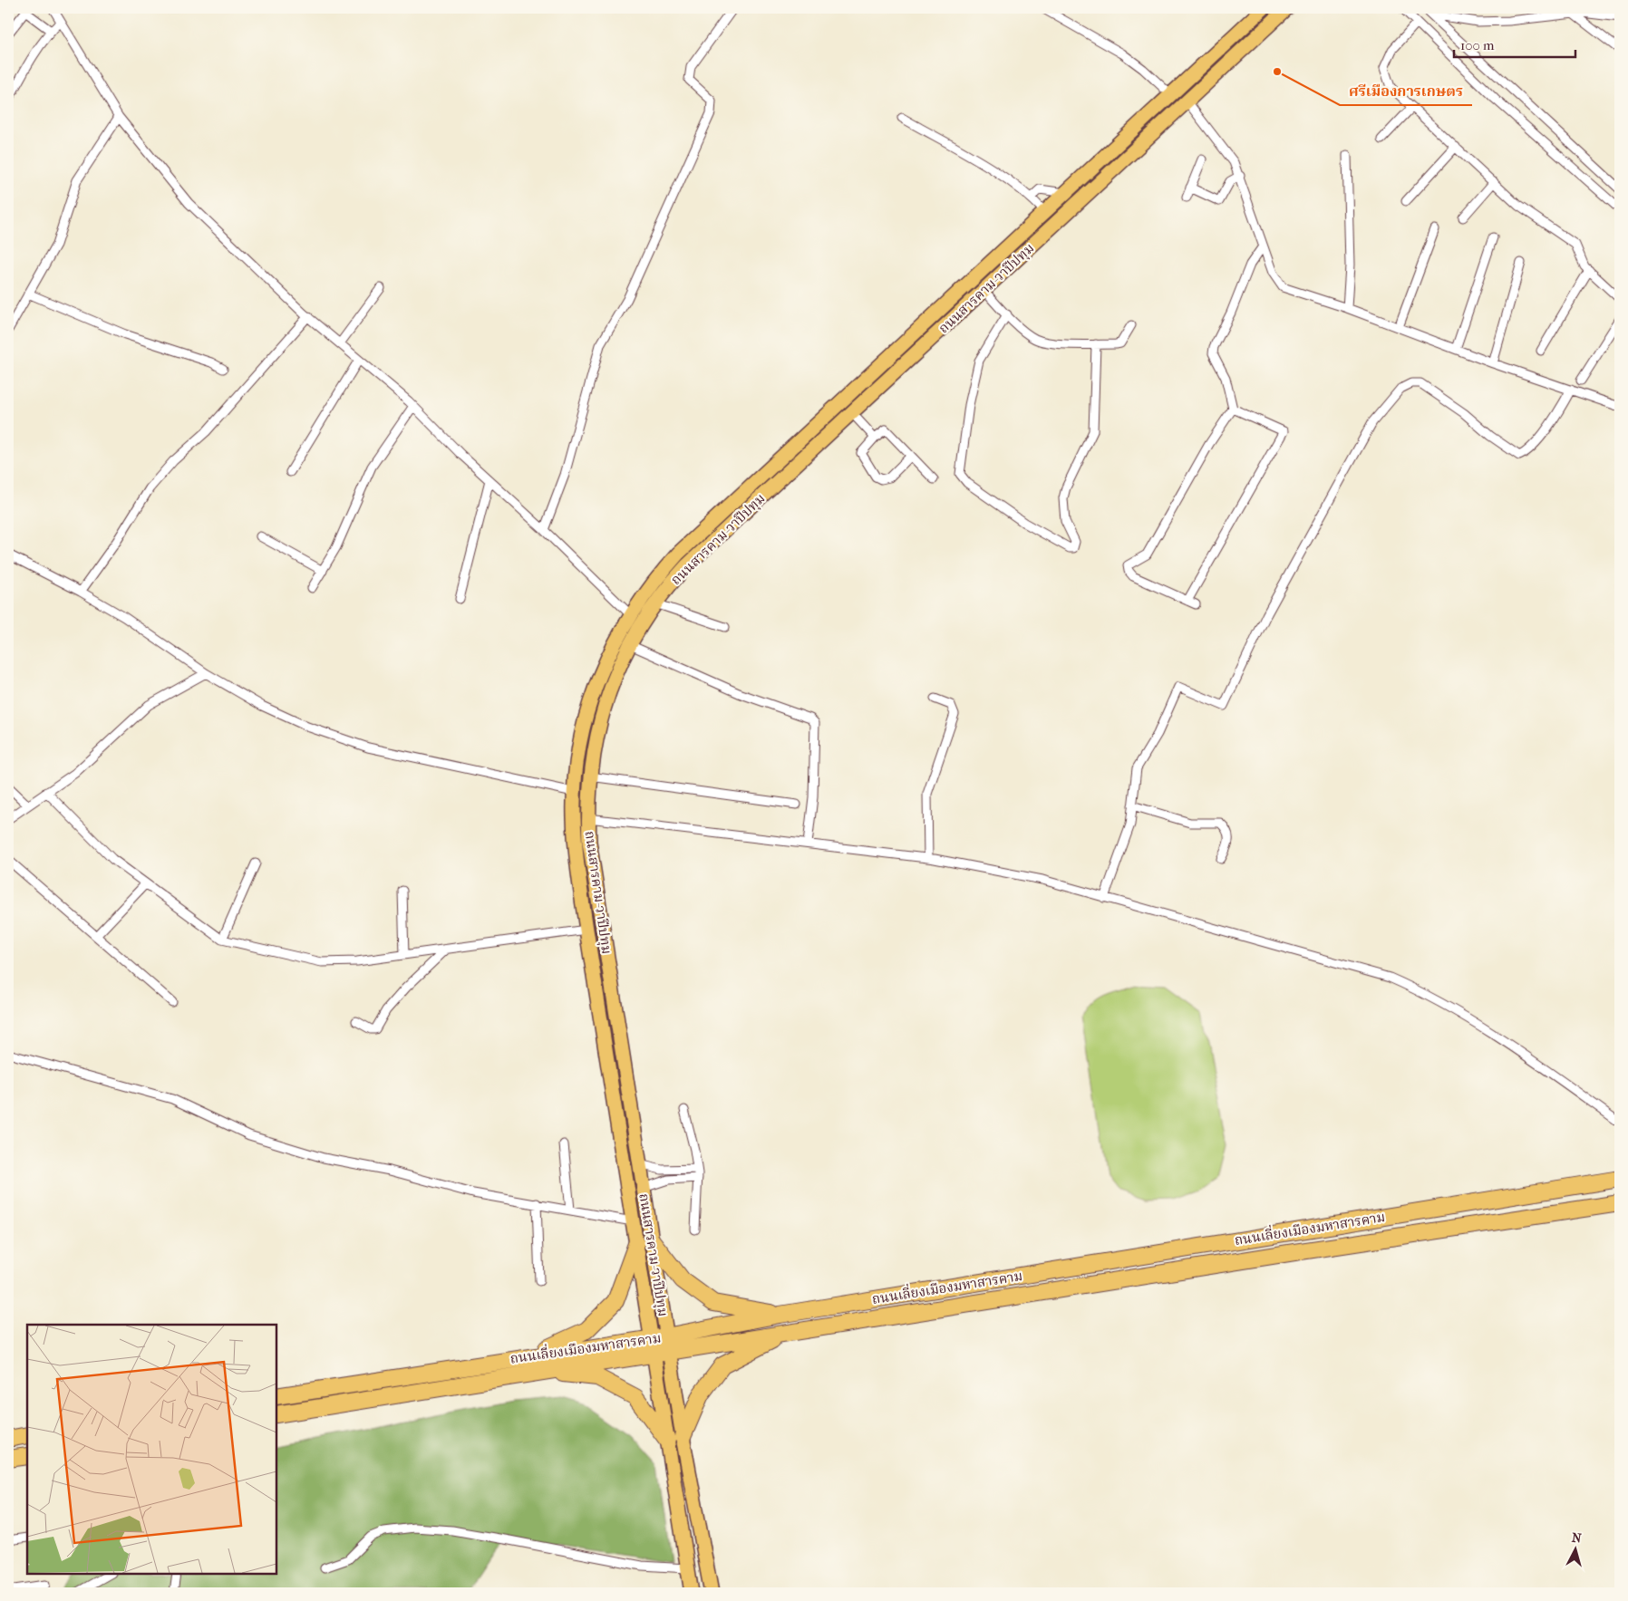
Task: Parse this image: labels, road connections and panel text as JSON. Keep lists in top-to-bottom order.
{
  "streets": {
    "highway": ["ถนนเลี่ยงเมืองมหาสารคาม"],
    "main road": ["ถนนสารคาม-วาปีปทุม"]
  },
  "crossings": [
    ["ถนนสารคาม-วาปีปทุม", "ถนนเลี่ยงเมืองมหาสารคาม"]
  ],
  "places": ["ศรีเมืองการเกษตร"],
  "scale_bar": "100 m",
  "north": "top"
}
